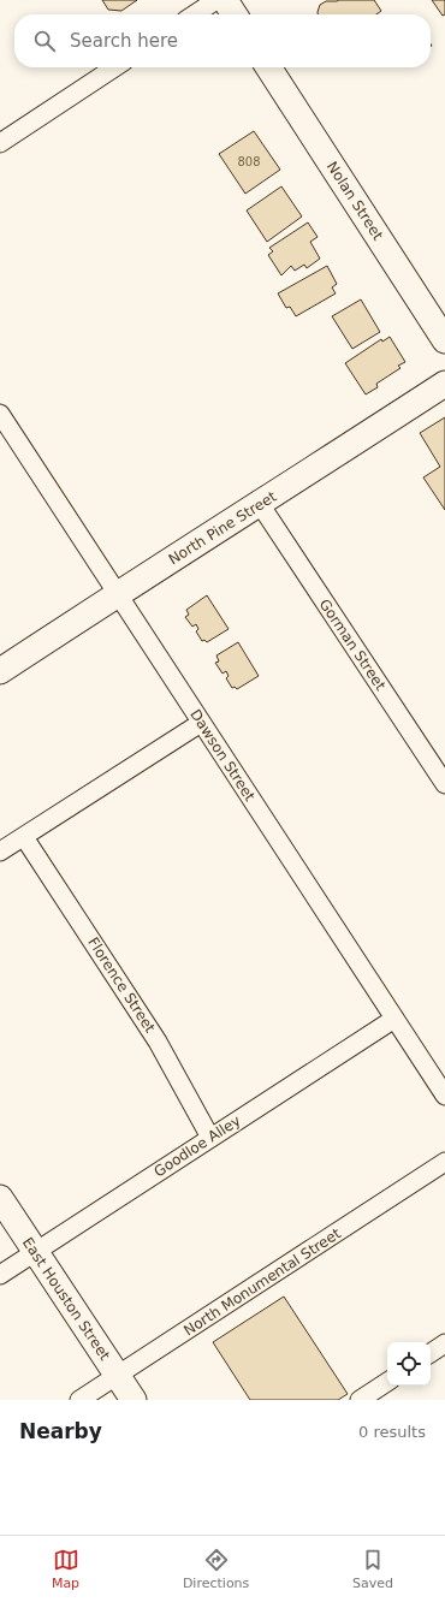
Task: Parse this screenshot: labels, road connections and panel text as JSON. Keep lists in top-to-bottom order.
{
  "streets": {
    "street": [
      "Nolan Street",
      "North Pine Street",
      "Gorman Street",
      "Dawson Street",
      "Florence Street",
      "Goodloe Alley",
      "North Monumental Street",
      "East Houston Street"
    ]
  },
  "crossings": [
    ["North Pine Street", "Gorman Street"],
    ["North Pine Street", "Dawson Street"],
    ["Dawson Street", "Goodloe Alley"],
    ["Florence Street", "Goodloe Alley"],
    ["Goodloe Alley", "East Houston Street"],
    ["North Monumental Street", "East Houston Street"]
  ],
  "house_numbers": ["808"],
  "page": {
    "search": "Search here",
    "heading": ["Nearby", "0 results"],
    "nav": ["Map", "Directions", "Saved"]
  }
}
